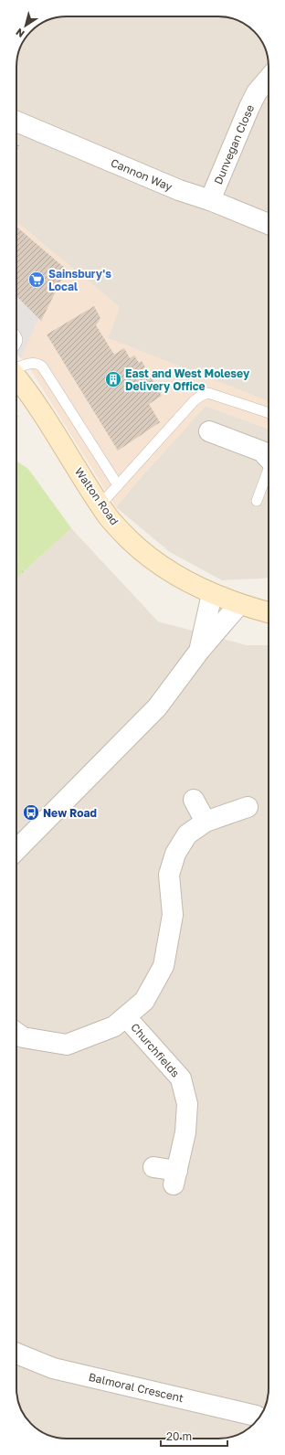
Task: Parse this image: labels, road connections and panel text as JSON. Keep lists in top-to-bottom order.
{
  "streets": {
    "main road": ["Walton Road"],
    "street": [
      "Dunvegan Close",
      "Cannon Way",
      "Churchfields",
      "Balmoral Crescent"
    ]
  },
  "crossings": [
    ["Dunvegan Close", "Cannon Way"]
  ],
  "places": {
    "supermarket": ["Sainsbury's Local"],
    "building": ["East and West Molesey Delivery Office"],
    "bus stop": ["New Road"]
  },
  "scale_bar": "20 m",
  "north": "bottom left"
}
